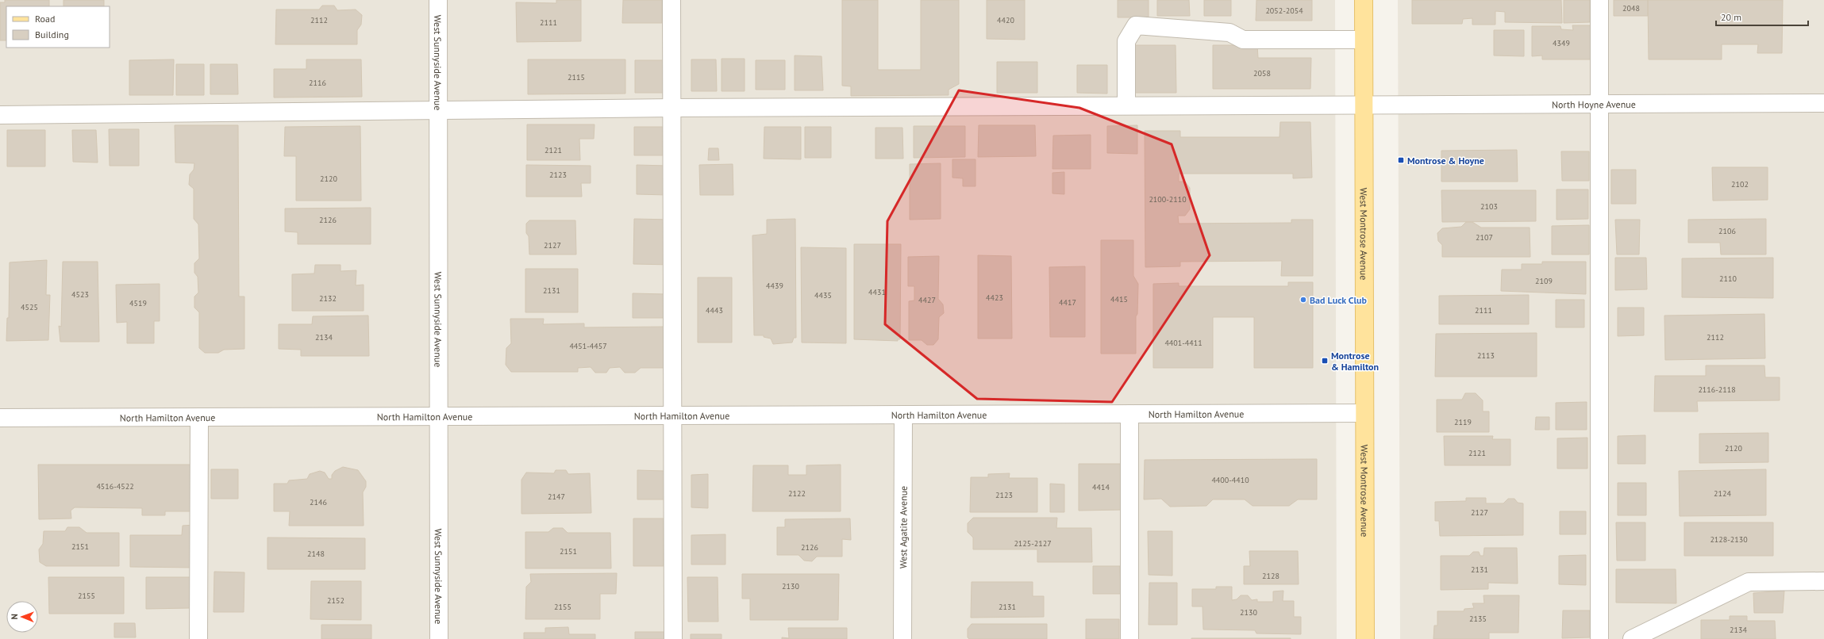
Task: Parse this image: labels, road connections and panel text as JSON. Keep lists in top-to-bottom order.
{
  "streets": {
    "main road": ["West Montrose Avenue"],
    "street": [
      "West Sunnyside Avenue",
      "North Hoyne Avenue",
      "North Hamilton Avenue",
      "West Agatite Avenue"
    ]
  },
  "crossings": [
    ["West Sunnyside Avenue", "North Hoyne Avenue"],
    ["West Sunnyside Avenue", "North Hamilton Avenue"],
    ["North Hoyne Avenue", "West Montrose Avenue"],
    ["West Montrose Avenue", "North Hamilton Avenue"],
    ["North Hamilton Avenue", "West Agatite Avenue"]
  ],
  "places": {
    "transit": ["Montrose & Hoyne", "Montrose & Hamilton"],
    "other": ["Bad Luck Club"]
  },
  "house_numbers": [
    "2048",
    "2052-2054",
    "2112",
    "4420",
    "2111",
    "4349",
    "2058",
    "2115",
    "2116",
    "2121",
    "2123",
    "2120",
    "2102",
    "2100-2110",
    "2103",
    "2126",
    "2106",
    "2107",
    "2127",
    "2110",
    "2109",
    "4439",
    "2131",
    "4431",
    "4523",
    "4435",
    "4423",
    "2132",
    "4415",
    "4427",
    "4417",
    "4519",
    "4525",
    "4443",
    "2111",
    "2134",
    "2112",
    "4401-4411",
    "4451-4457",
    "2113",
    "2116-2118",
    "2119",
    "2120",
    "2121",
    "4400-4410",
    "4516-4522",
    "4414",
    "2122",
    "2124",
    "2123",
    "2147",
    "2146",
    "2127",
    "2128-2130",
    "2125-2127",
    "2151",
    "2126",
    "2151",
    "2148",
    "2131",
    "2128",
    "2130",
    "2155",
    "2152",
    "2155",
    "2131",
    "2130",
    "2135",
    "2134"
  ],
  "legend": ["Road", "Building"],
  "scale_bar": "20 m",
  "north": "left"
}
